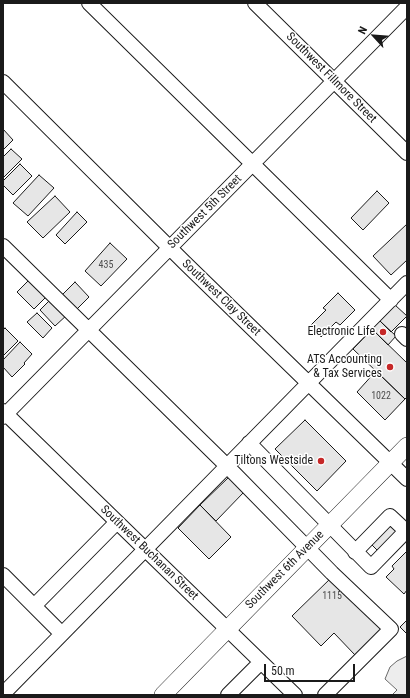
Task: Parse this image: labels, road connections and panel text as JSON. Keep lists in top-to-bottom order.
{
  "streets": {
    "main road": ["Southwest 6th Avenue"],
    "street": [
      "Southwest Fillmore Street",
      "Southwest 5th Street",
      "Southwest Clay Street",
      "Southwest Buchanan Street"
    ]
  },
  "crossings": [
    ["Southwest Fillmore Street", "Southwest 5th Street"],
    ["Southwest 5th Street", "Southwest Clay Street"],
    ["Southwest 5th Street", "Southwest Buchanan Street"],
    ["Southwest Clay Street", "Southwest 6th Avenue"],
    ["Southwest Buchanan Street", "Southwest 6th Avenue"]
  ],
  "places": ["Electronic Life", "ATS Accounting & Tax Services", "Tiltons Westside"],
  "house_numbers": ["435", "1022", "1115"],
  "scale_bar": "50 m",
  "north": "top left"
}
